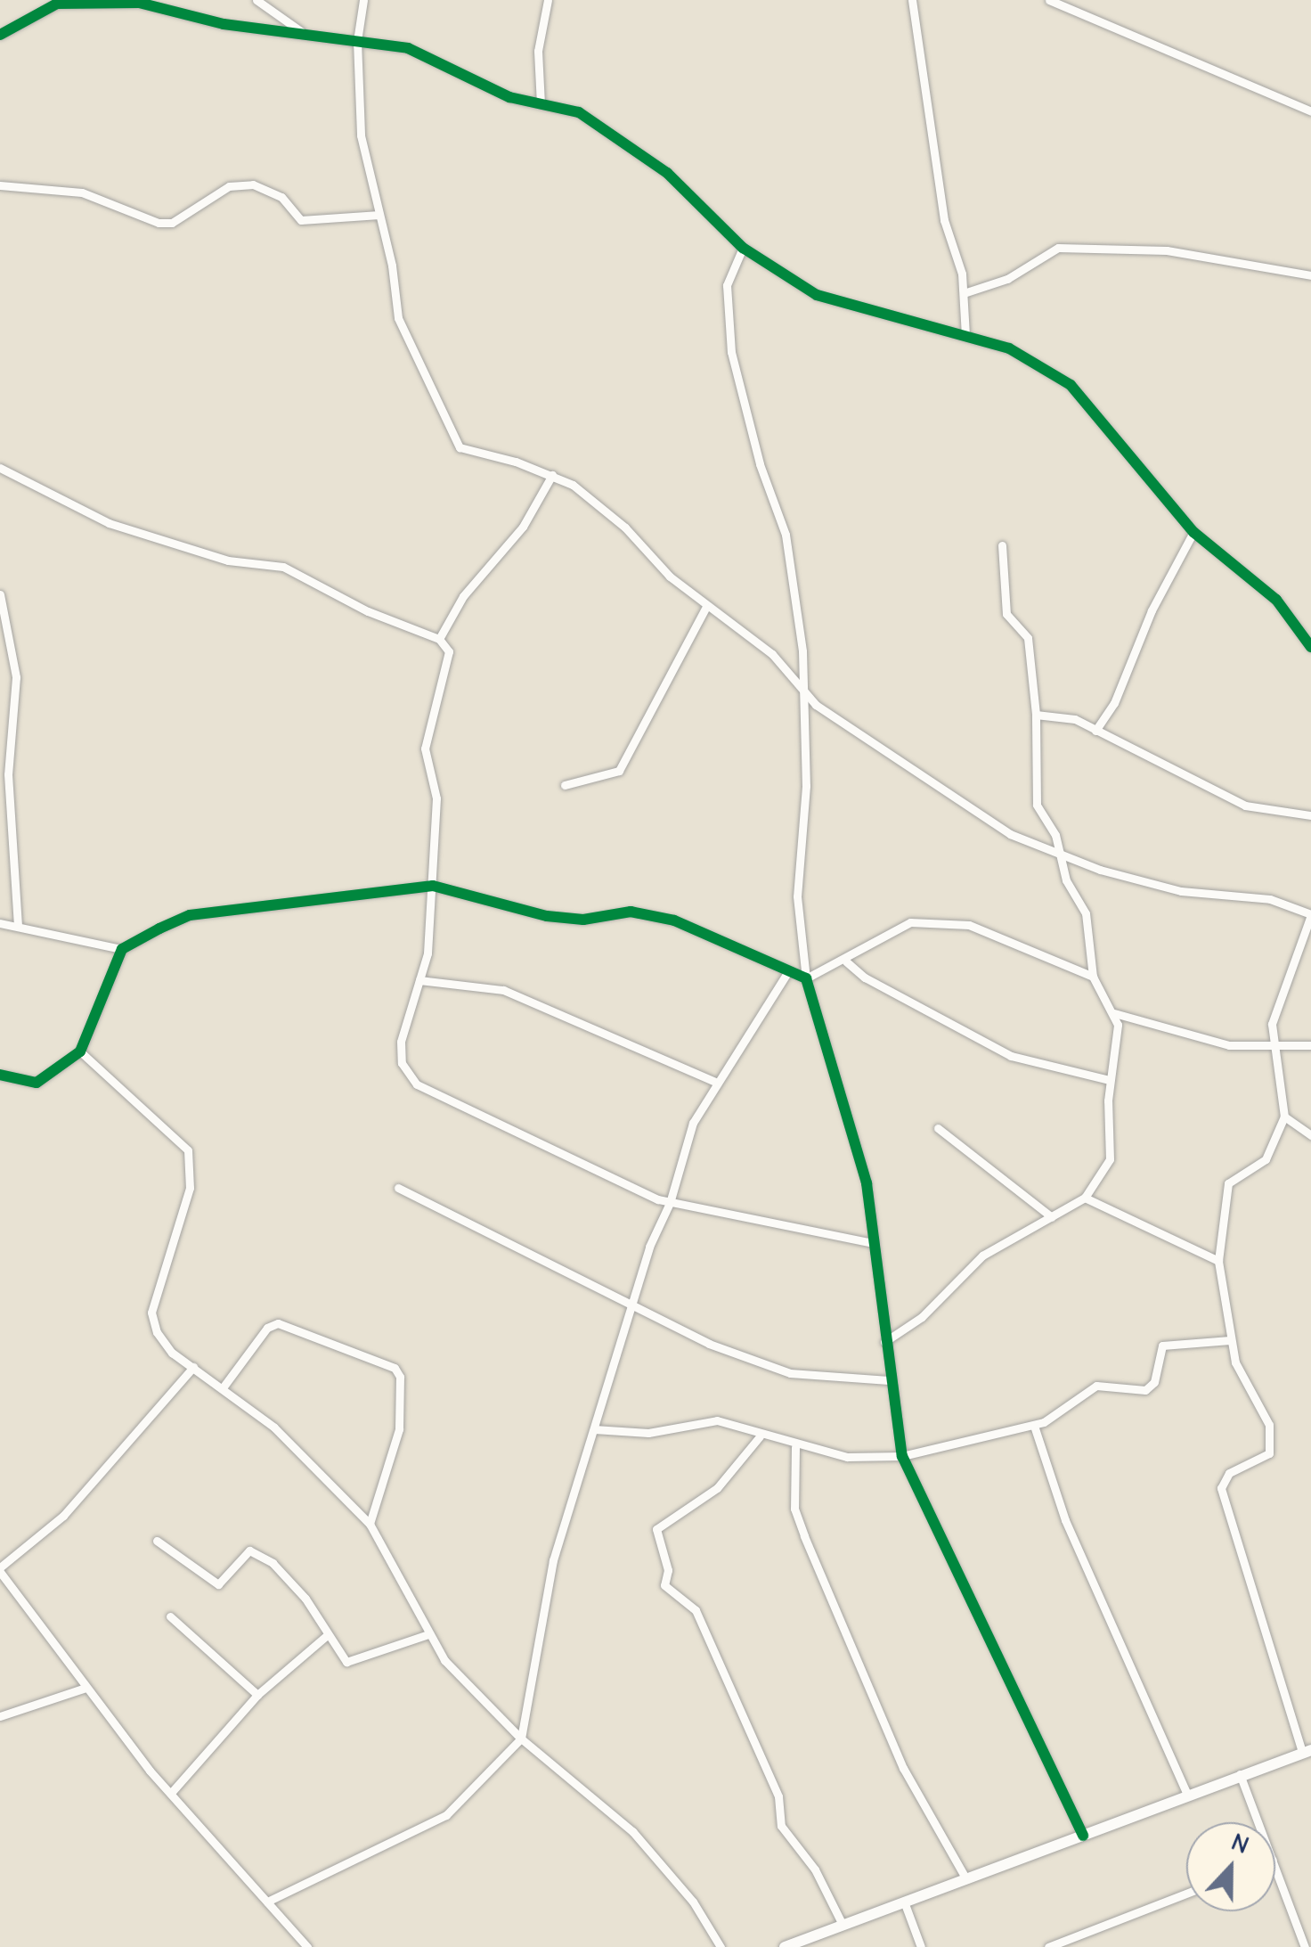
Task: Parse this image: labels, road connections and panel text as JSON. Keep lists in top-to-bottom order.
{
  "north": "top"
}
